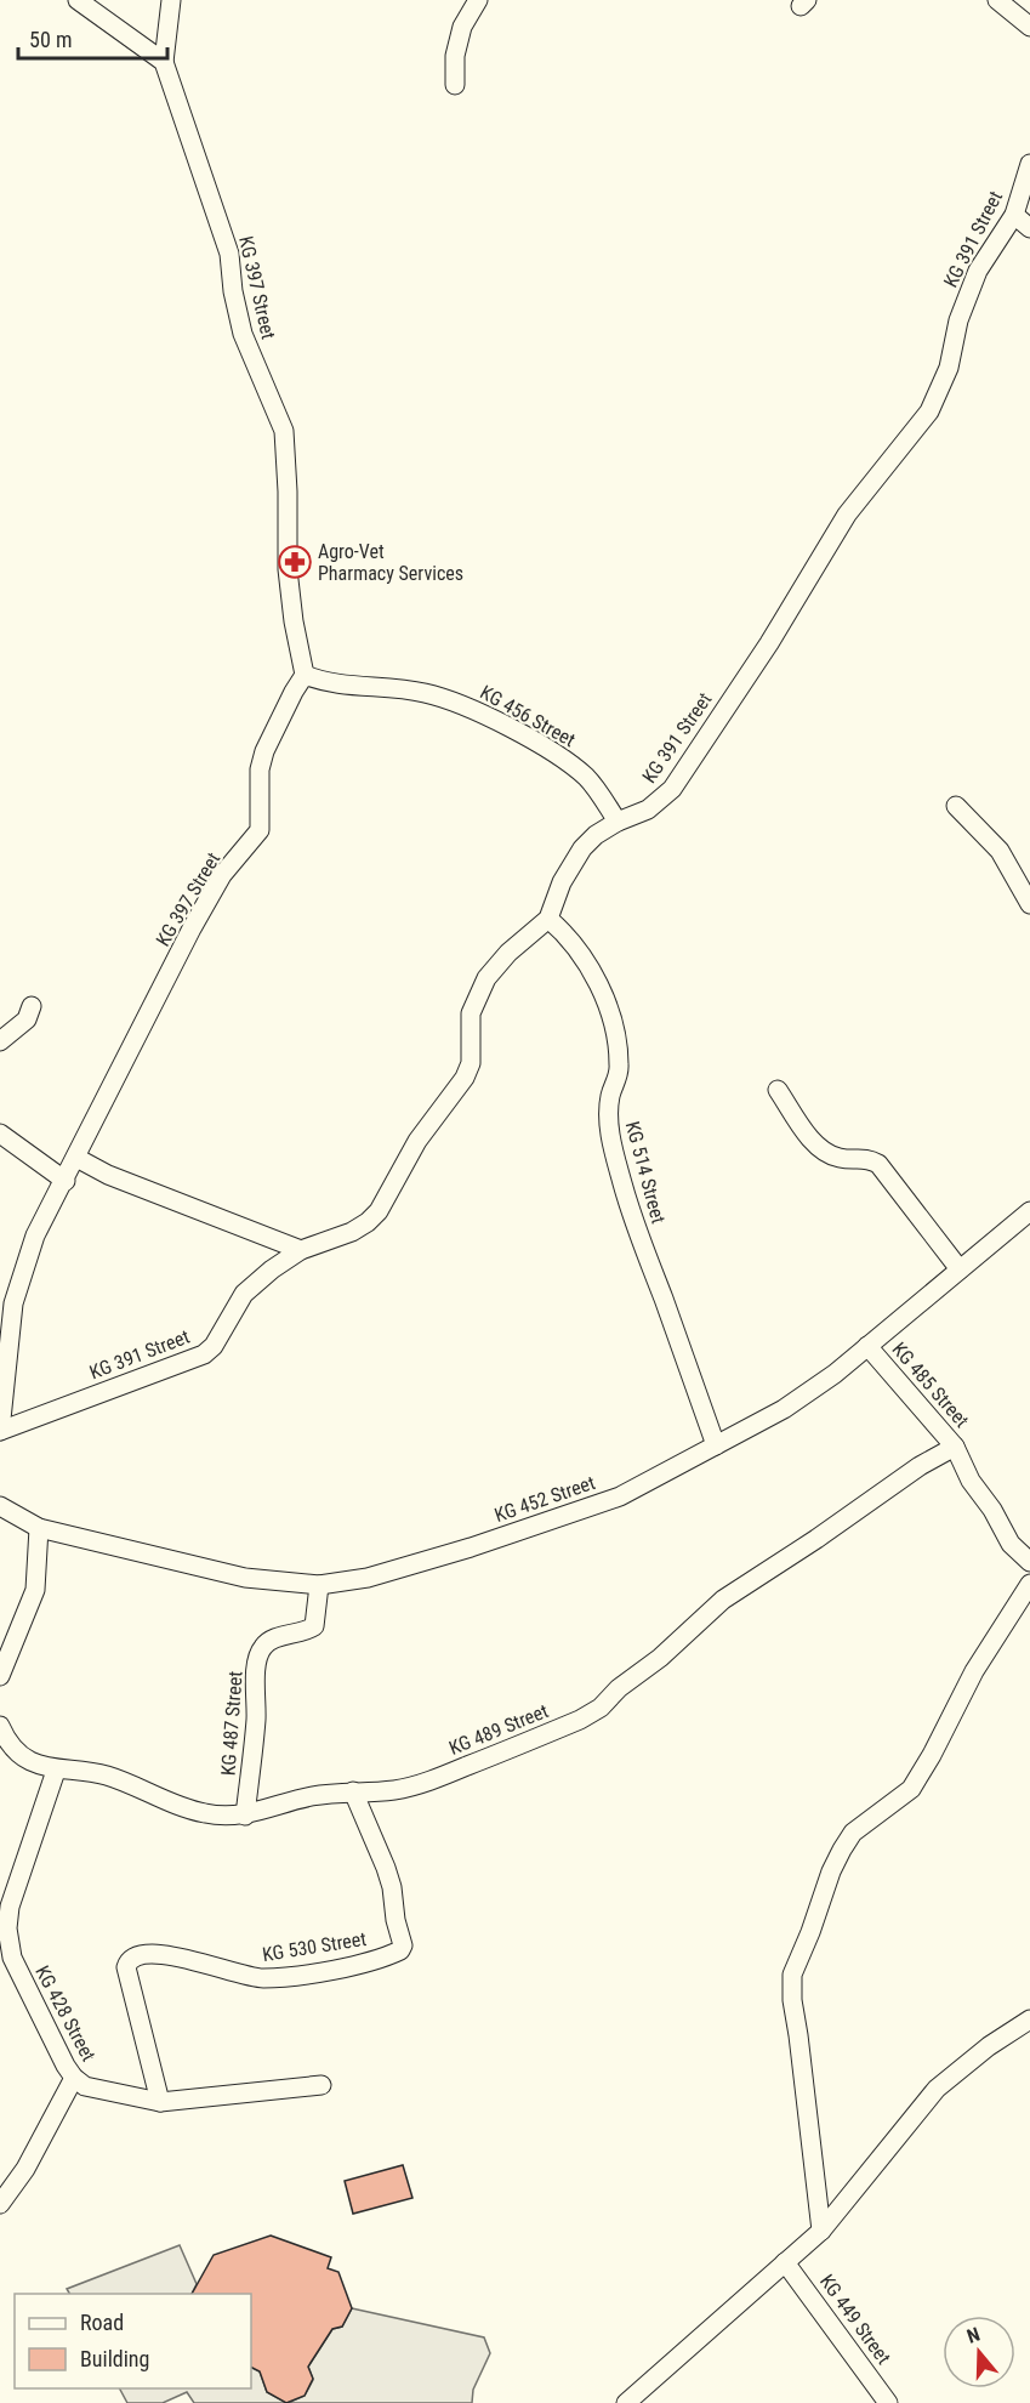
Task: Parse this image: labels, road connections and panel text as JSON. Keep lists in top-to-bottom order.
{
  "streets": {
    "street": [
      "KG 391 Street",
      "KG 397 Street",
      "KG 456 Street",
      "KG 514 Street",
      "KG 485 Street",
      "KG 452 Street",
      "KG 487 Street",
      "KG 489 Street",
      "KG 530 Street",
      "KG 428 Street",
      "KG 449 Street"
    ]
  },
  "crossings": [
    ["KG 391 Street", "KG 397 Street"],
    ["KG 391 Street", "KG 456 Street"],
    ["KG 391 Street", "KG 514 Street"],
    ["KG 397 Street", "KG 456 Street"],
    ["KG 514 Street", "KG 452 Street"],
    ["KG 485 Street", "KG 452 Street"],
    ["KG 485 Street", "KG 489 Street"],
    ["KG 452 Street", "KG 487 Street"],
    ["KG 487 Street", "KG 489 Street"],
    ["KG 489 Street", "KG 530 Street"],
    ["KG 489 Street", "KG 428 Street"],
    ["KG 530 Street", "KG 428 Street"]
  ],
  "places": {
    "pharmacy": ["Agro-Vet Pharmacy Services"]
  },
  "legend": ["Road", "Building"],
  "scale_bar": "50 m",
  "north": "top"
}
